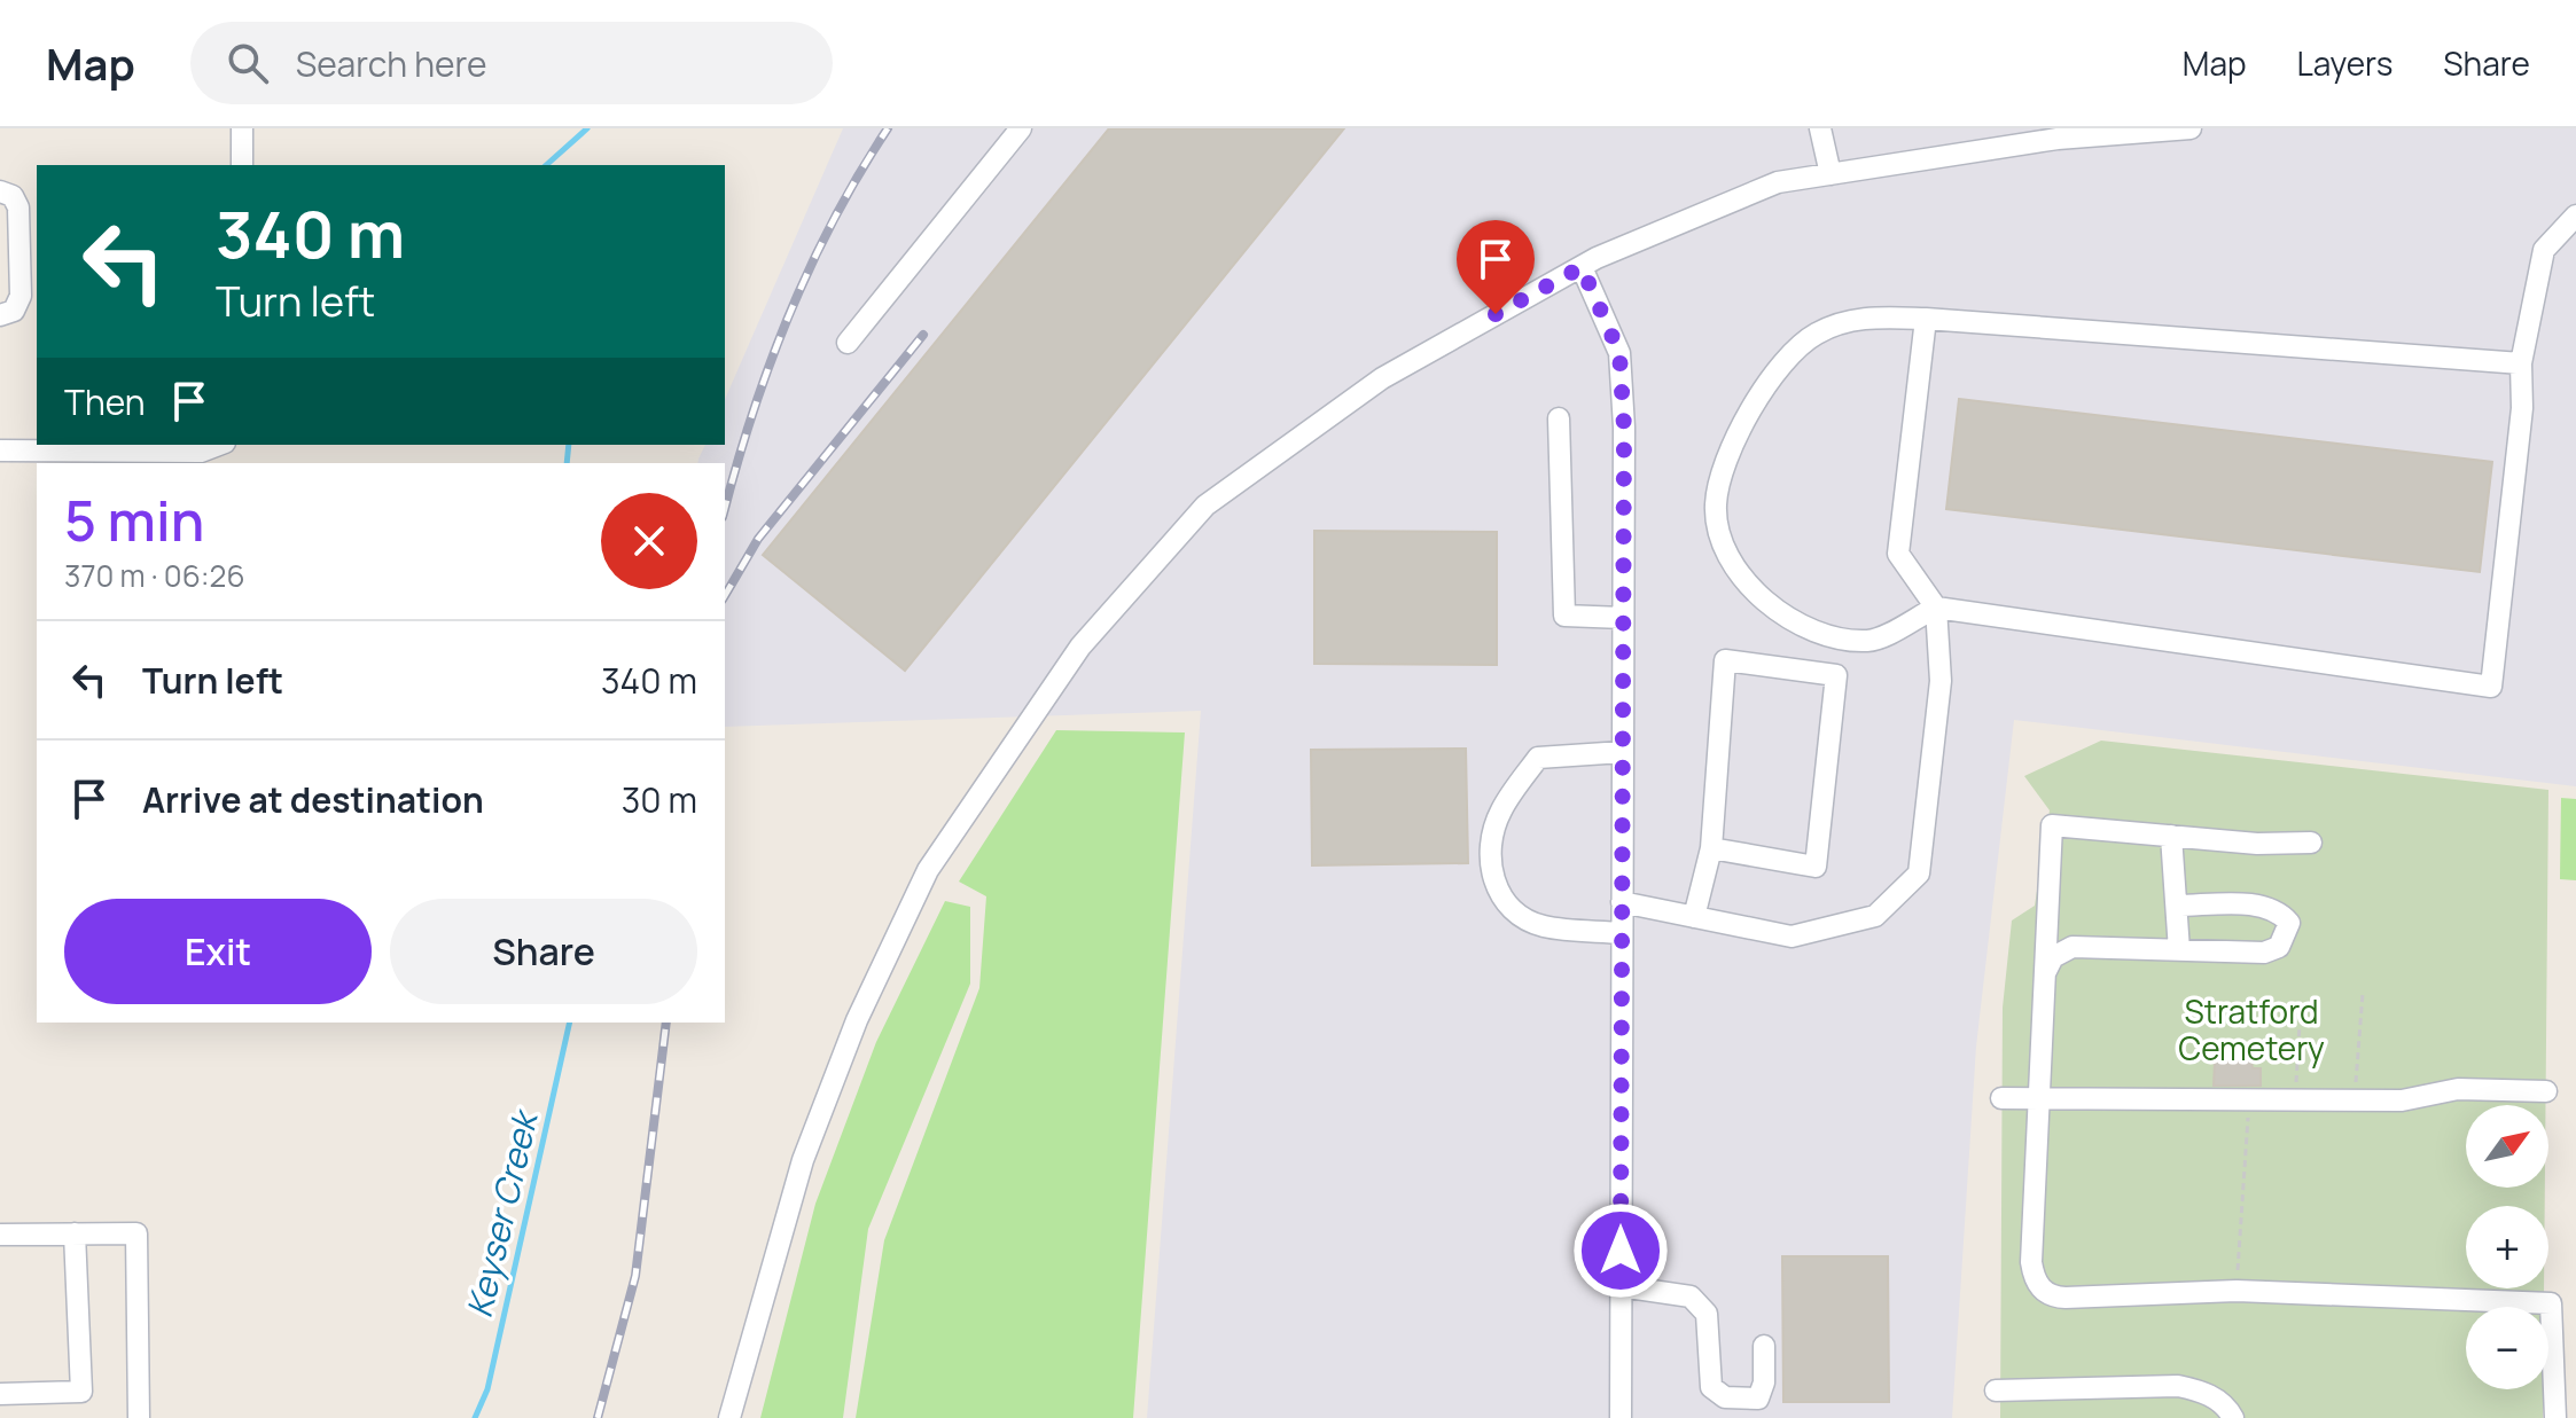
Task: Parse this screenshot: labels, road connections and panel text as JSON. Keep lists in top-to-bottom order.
{
  "water": ["Keyser Creek"],
  "parks": ["Stratford Cemetery"],
  "north": "top right",
  "page": {
    "header": "Map",
    "search": "Search here",
    "nav": ["Map", "Layers", "Share"],
    "turn": ["340 m", "Turn left"],
    "then": "Then",
    "heading": ["5 min", "370 m · 06:26"],
    "list": [
      {
        "name": "Turn left",
        "value": "340 m"
      },
      {
        "name": "Arrive at destination",
        "value": "30 m"
      }
    ],
    "buttons": ["Exit", "Share"],
    "map_buttons": ["+", "−"]
  }
}
